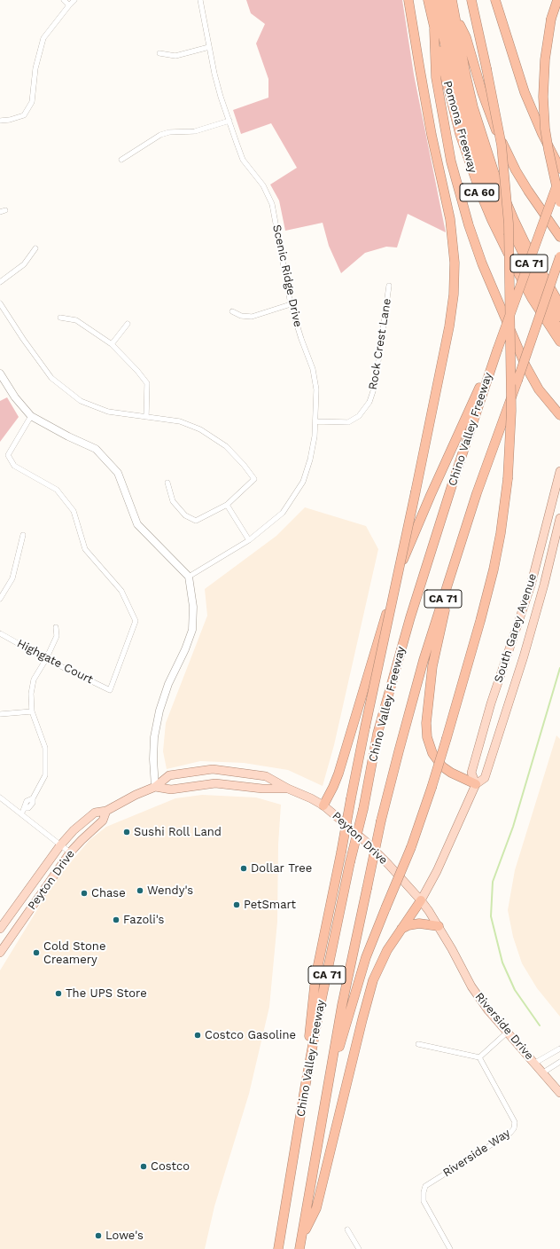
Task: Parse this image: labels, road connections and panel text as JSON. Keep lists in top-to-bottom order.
{
  "streets": {
    "highway": [
      "Pomona Freeway",
      "CA 60",
      "CA 71",
      "Chino Valley Freeway"
    ],
    "main road": ["South Garey Avenue", "Peyton Drive", "Riverside Drive"],
    "street": [
      "Scenic Ridge Drive",
      "Rock Crest Lane",
      "Highgate Court",
      "Riverside Way"
    ]
  },
  "crossings": [
    ["Scenic Ridge Drive", "Rock Crest Lane"],
    ["South Garey Avenue", "Peyton Drive"],
    ["South Garey Avenue", "Riverside Drive"],
    ["Peyton Drive", "Riverside Drive"]
  ],
  "places": [
    "Sushi Roll Land",
    "Dollar Tree",
    "Wendy's",
    "Chase",
    "PetSmart",
    "Fazoli's",
    "Cold Stone Creamery",
    "The UPS Store",
    "Costco Gasoline",
    "Costco",
    "Lowe's"
  ]
}
